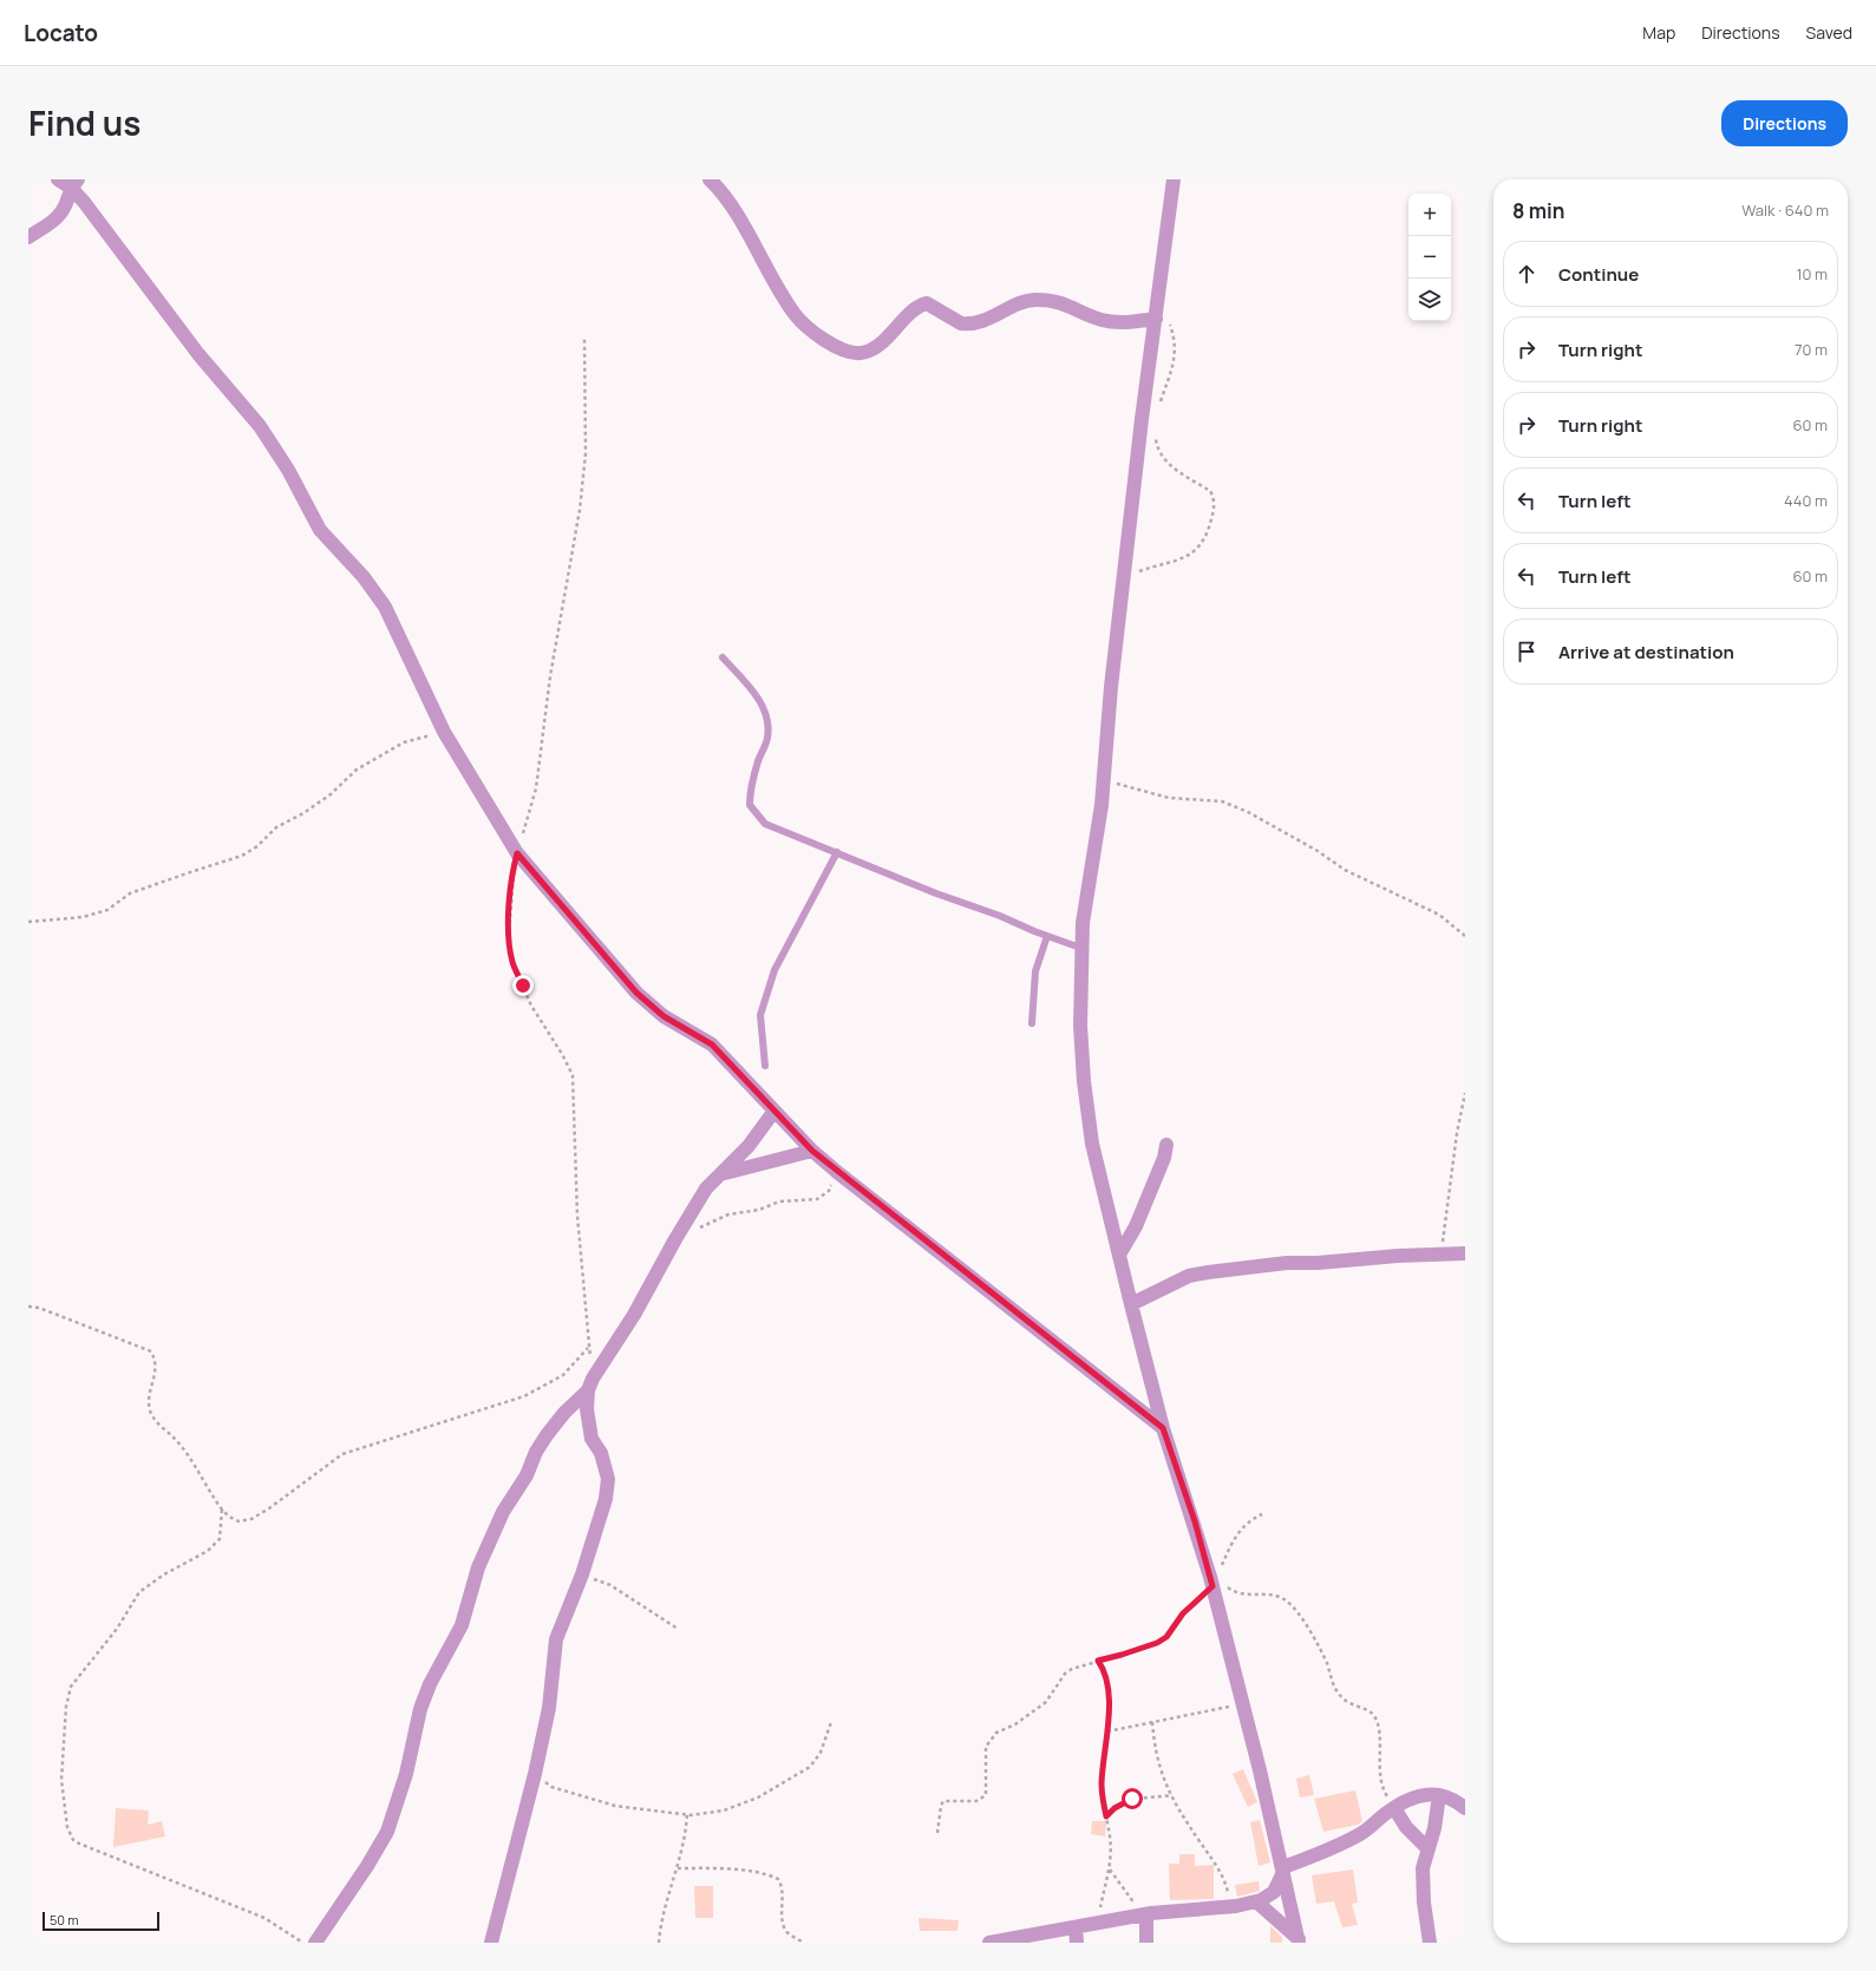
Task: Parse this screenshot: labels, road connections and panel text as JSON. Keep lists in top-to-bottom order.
{
  "scale_bar": "50 m",
  "page": {
    "header": "Locato",
    "nav": ["Map", "Directions", "Saved"],
    "title": "Find us",
    "buttons": "Directions",
    "heading": ["8 min", "Walk · 640 m"],
    "map_buttons": ["+", "−"],
    "list": [
      ["Continue", "10 m"],
      ["Turn right", "70 m"],
      ["Turn right", "60 m"],
      ["Turn left", "440 m"],
      ["Turn left", "60 m"],
      "Arrive at destination"
    ],
    "scale": "50 m"
  }
}
